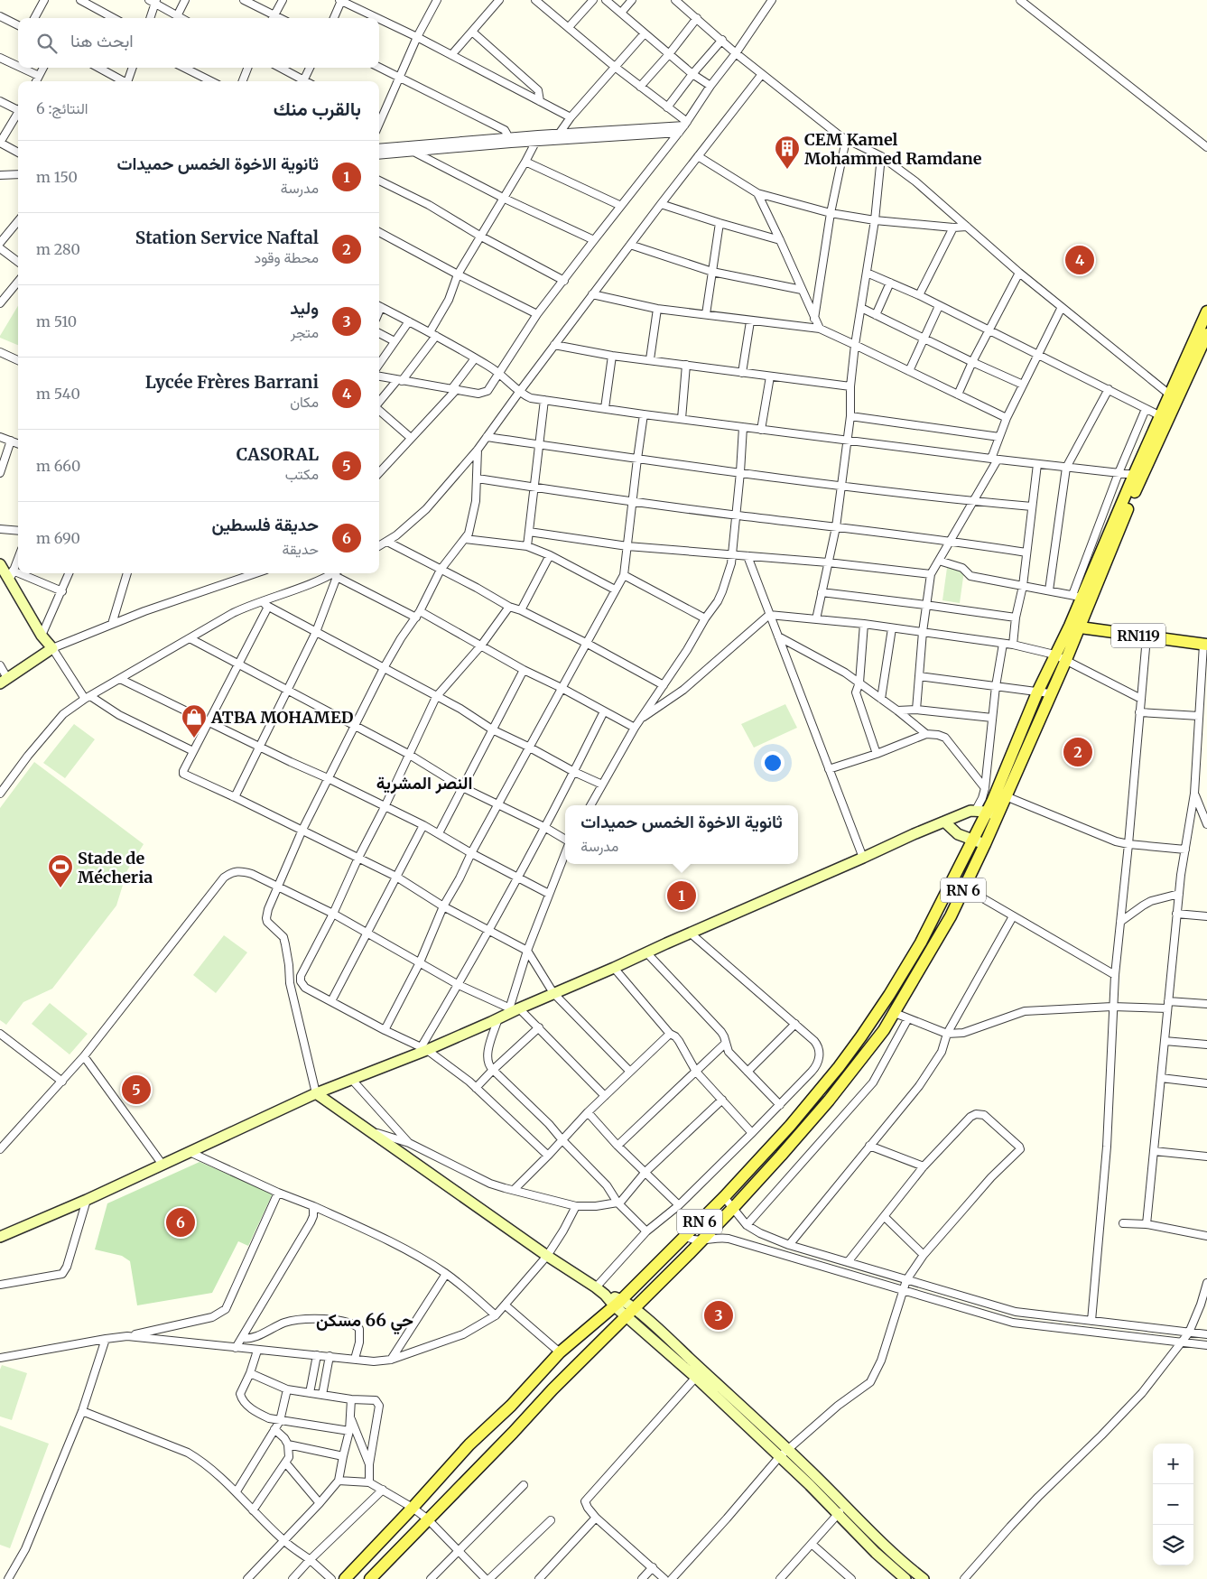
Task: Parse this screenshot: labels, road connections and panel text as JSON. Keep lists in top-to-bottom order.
{
  "streets": {
    "main road": ["RN119", "RN 6"]
  },
  "crossings": [
    ["RN119", "RN 6"]
  ],
  "districts": ["النصر المشرية", "حي 66 مسكن"],
  "places": {
    "building": ["CEM Kamel Mohammed Ramdane"],
    "shop": ["ATBA MOHAMED"],
    "sports": ["Stade de Mécheria"]
  },
  "page": {
    "search": "ابحث هنا",
    "heading": ["بالقرب منك", "النتائج: 6"],
    "list": [
      {
        "mark": "1",
        "name": "ثانوية الاخوة الخمس حميدات",
        "note": "مدرسة",
        "value": "150 m"
      },
      {
        "mark": "2",
        "name": "Station Service Naftal",
        "note": "محطة وقود",
        "value": "280 m"
      },
      {
        "mark": "3",
        "name": "وليد",
        "note": "متجر",
        "value": "510 m"
      },
      {
        "mark": "4",
        "name": "Lycée Frères Barrani",
        "note": "مكان",
        "value": "540 m"
      },
      {
        "mark": "5",
        "name": "CASORAL",
        "note": "مكتب",
        "value": "660 m"
      },
      {
        "mark": "6",
        "name": "حديقة فلسطين",
        "note": "حديقة",
        "value": "690 m"
      }
    ],
    "pins": [
      "4",
      "2",
      "1",
      "5",
      "6",
      "3"
    ],
    "popup": ["ثانوية الاخوة الخمس حميدات", "مدرسة"],
    "map_buttons": ["+", "−"]
  }
}
